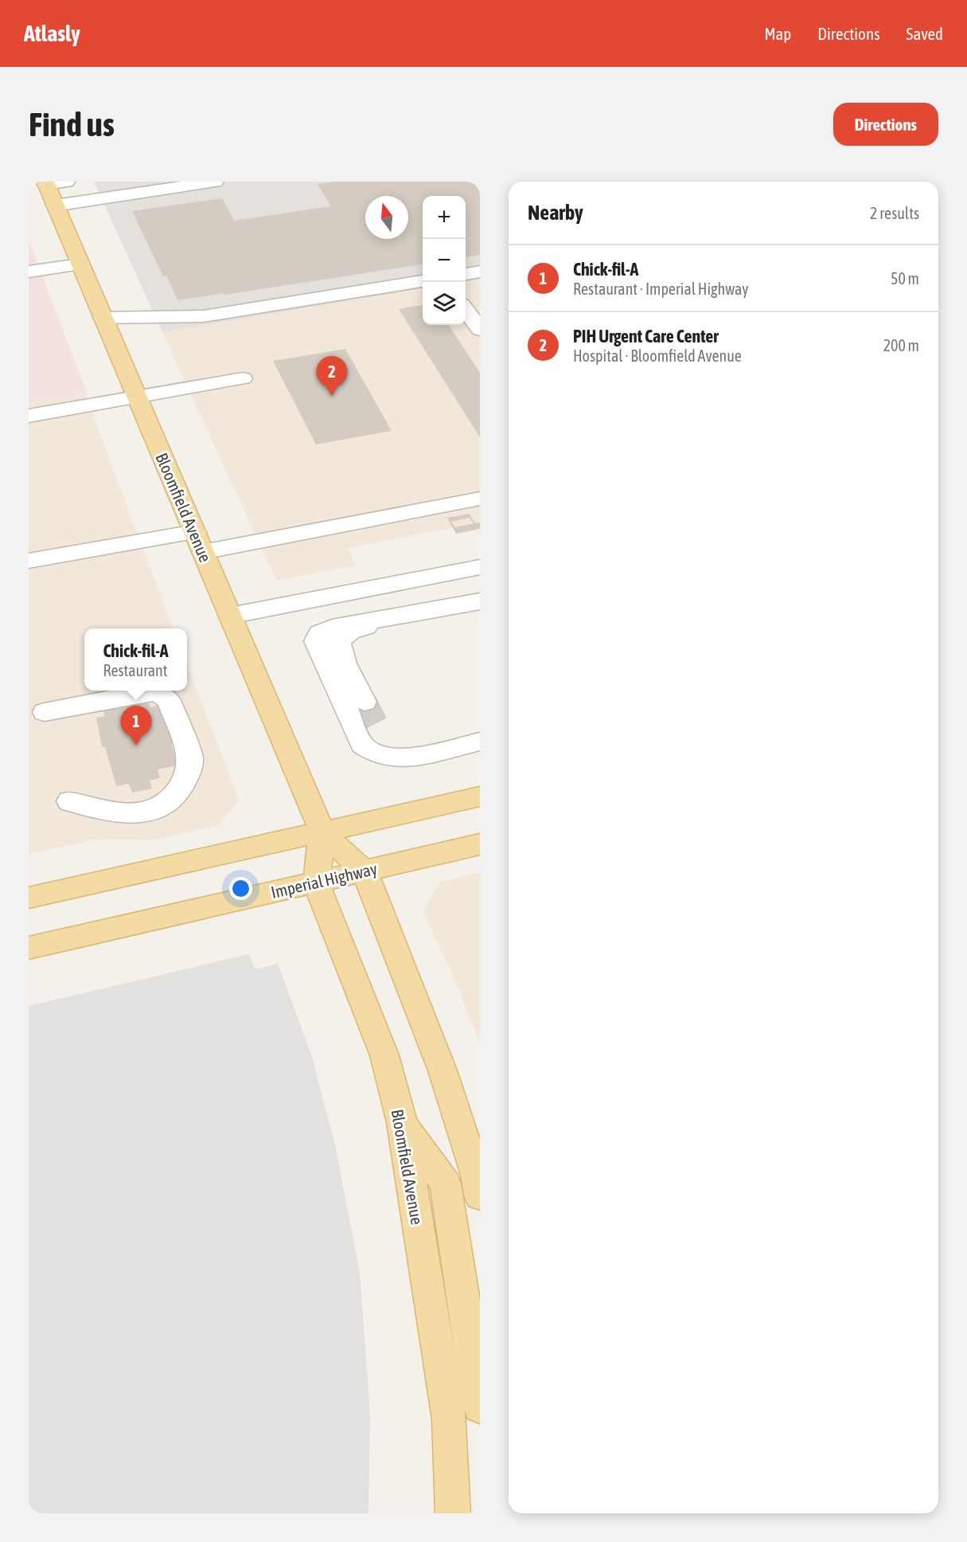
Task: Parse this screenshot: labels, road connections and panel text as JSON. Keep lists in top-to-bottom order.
{
  "streets": {
    "main road": ["Bloomfield Avenue", "Imperial Highway"]
  },
  "crossings": [
    ["Bloomfield Avenue", "Imperial Highway"]
  ],
  "north": "top",
  "page": {
    "header": "Atlasly",
    "nav": ["Map", "Directions", "Saved"],
    "buttons": "Directions",
    "title": "Find us",
    "heading": ["Nearby", "2 results"],
    "map_buttons": ["+", "−"],
    "list": [
      {
        "mark": "1",
        "name": "Chick-fil-A",
        "note": "Restaurant · Imperial Highway",
        "value": "50 m"
      },
      {
        "mark": "2",
        "name": "PIH Urgent Care Center",
        "note": "Hospital · Bloomfield Avenue",
        "value": "200 m"
      }
    ],
    "pins": ["2", "1"],
    "popup": ["Chick-fil-A", "Restaurant"]
  }
}
